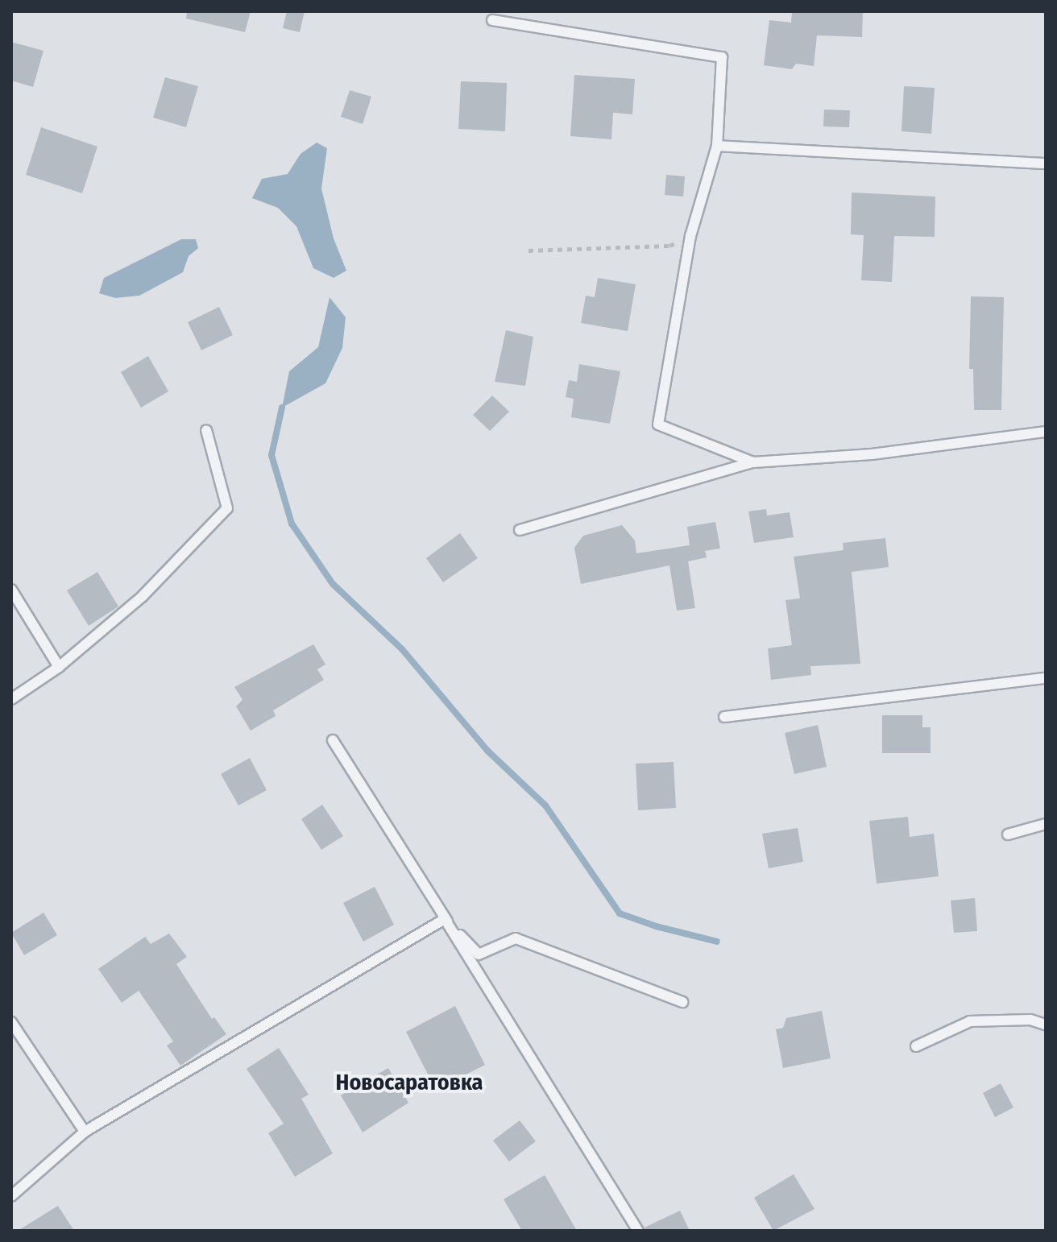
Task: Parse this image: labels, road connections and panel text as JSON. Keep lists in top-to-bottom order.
{
  "districts": ["Новосаратовка"]
}
